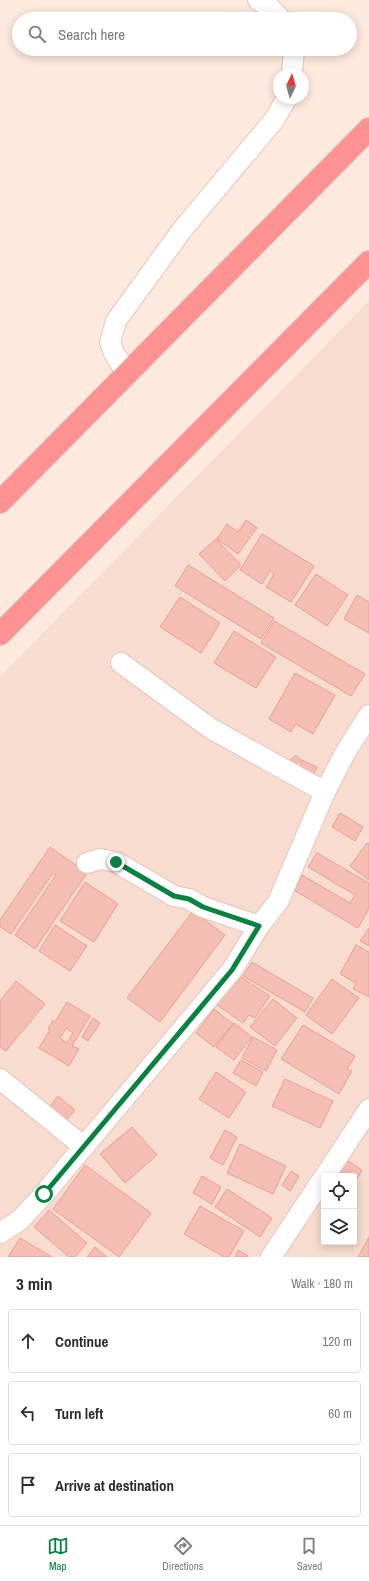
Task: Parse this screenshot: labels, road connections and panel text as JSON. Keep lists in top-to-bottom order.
{
  "north": "top",
  "page": {
    "search": "Search here",
    "heading": ["3 min", "Walk · 180 m"],
    "list": [
      ["Continue", "120 m"],
      ["Turn left", "60 m"],
      "Arrive at destination"
    ],
    "nav": ["Map", "Directions", "Saved"]
  }
}
